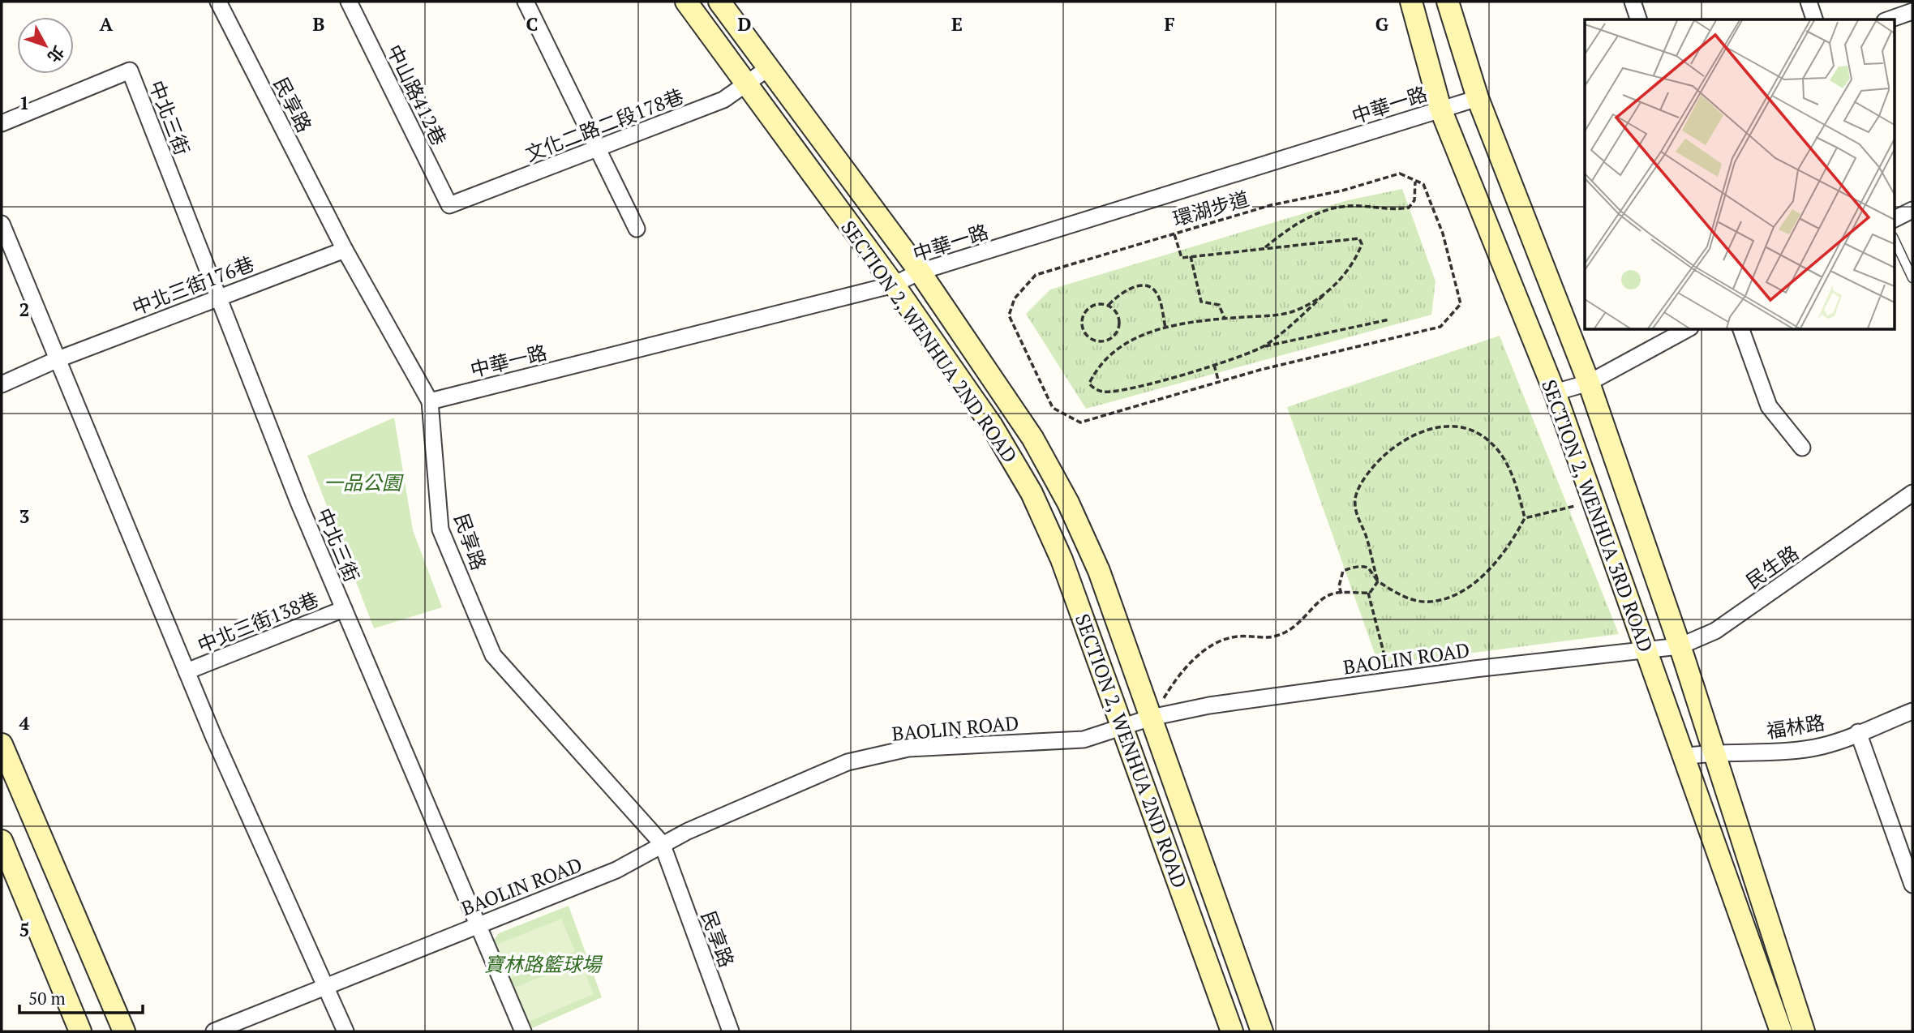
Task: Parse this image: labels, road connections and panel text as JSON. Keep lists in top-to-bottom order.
{
  "streets": {
    "street": [
      "中山路412巷",
      "民享路",
      "中華一路",
      "中北三街",
      "文化二路二段178巷",
      "中北三街176巷",
      "SECTION 2, WENHUA 2ND ROAD",
      "SECTION 2, WENHUA 3RD ROAD",
      "民生路",
      "中北三街138巷",
      "BAOLIN ROAD",
      "福林路"
    ],
    "path": ["環湖步道"]
  },
  "crossings": [
    ["中山路412巷", "文化二路二段178巷"],
    ["民享路", "中華一路"],
    ["民享路", "中北三街176巷"],
    ["民享路", "BAOLIN ROAD"],
    ["中華一路", "SECTION 2, WENHUA 2ND ROAD"],
    ["中華一路", "SECTION 2, WENHUA 3RD ROAD"],
    ["中北三街", "中北三街176巷"],
    ["中北三街", "中北三街138巷"],
    ["中北三街", "BAOLIN ROAD"],
    ["文化二路二段178巷", "SECTION 2, WENHUA 2ND ROAD"],
    ["SECTION 2, WENHUA 2ND ROAD", "BAOLIN ROAD"],
    ["SECTION 2, WENHUA 3RD ROAD", "民生路"],
    ["SECTION 2, WENHUA 3RD ROAD", "BAOLIN ROAD"],
    ["SECTION 2, WENHUA 3RD ROAD", "福林路"],
    ["民生路", "BAOLIN ROAD"]
  ],
  "parks": ["一品公園", "寶林路籃球場"],
  "scale_bar": "50 m",
  "north": "bottom right",
  "grid": {
    "columns": [
      "A",
      "B",
      "C",
      "D",
      "E",
      "F",
      "G"
    ],
    "rows": [
      "1",
      "2",
      "3",
      "4",
      "5"
    ]
  }
}
